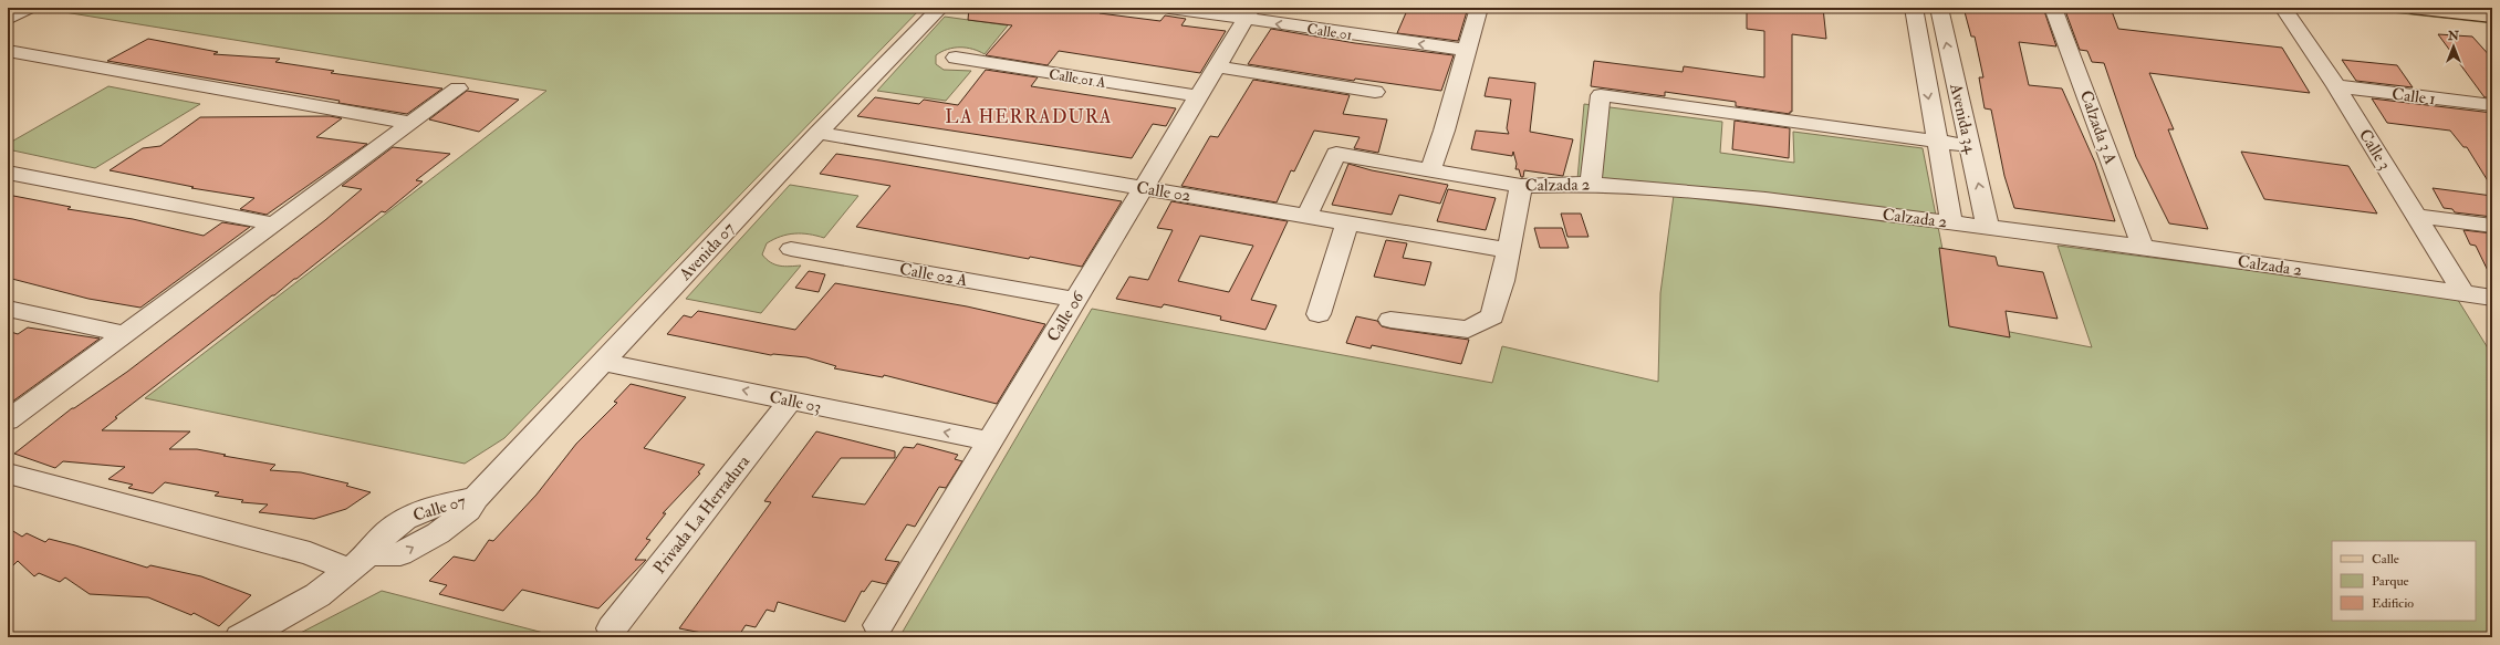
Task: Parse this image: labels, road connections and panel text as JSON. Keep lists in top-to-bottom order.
{
  "streets": {
    "street": [
      "Calle 01",
      "Calle 01 A",
      "Calle 1",
      "Avenida 34",
      "Calzada 3 A",
      "Calle 3",
      "Calzada 2",
      "Calle 02",
      "Avenida 07",
      "Calle 02 A",
      "Calle 06",
      "Calle 03",
      "Calle 07",
      "Privada La Herradura"
    ]
  },
  "crossings": [
    ["Calle 01", "Calle 06"],
    ["Calle 01 A", "Calle 06"],
    ["Calle 1", "Calle 3"],
    ["Avenida 34", "Calzada 2"],
    ["Calzada 3 A", "Calzada 2"],
    ["Calle 3", "Calzada 2"],
    ["Calzada 2", "Calle 02"],
    ["Calle 02", "Avenida 07"],
    ["Calle 02", "Calle 06"],
    ["Avenida 07", "Calle 03"],
    ["Avenida 07", "Calle 07"],
    ["Calle 02 A", "Calle 06"],
    ["Calle 06", "Calle 03"],
    ["Calle 03", "Privada La Herradura"]
  ],
  "one_way": ["Calle 03"],
  "districts": ["LA HERRADURA"],
  "legend": ["Calle", "Parque", "Edificio"],
  "north": "top"
}
